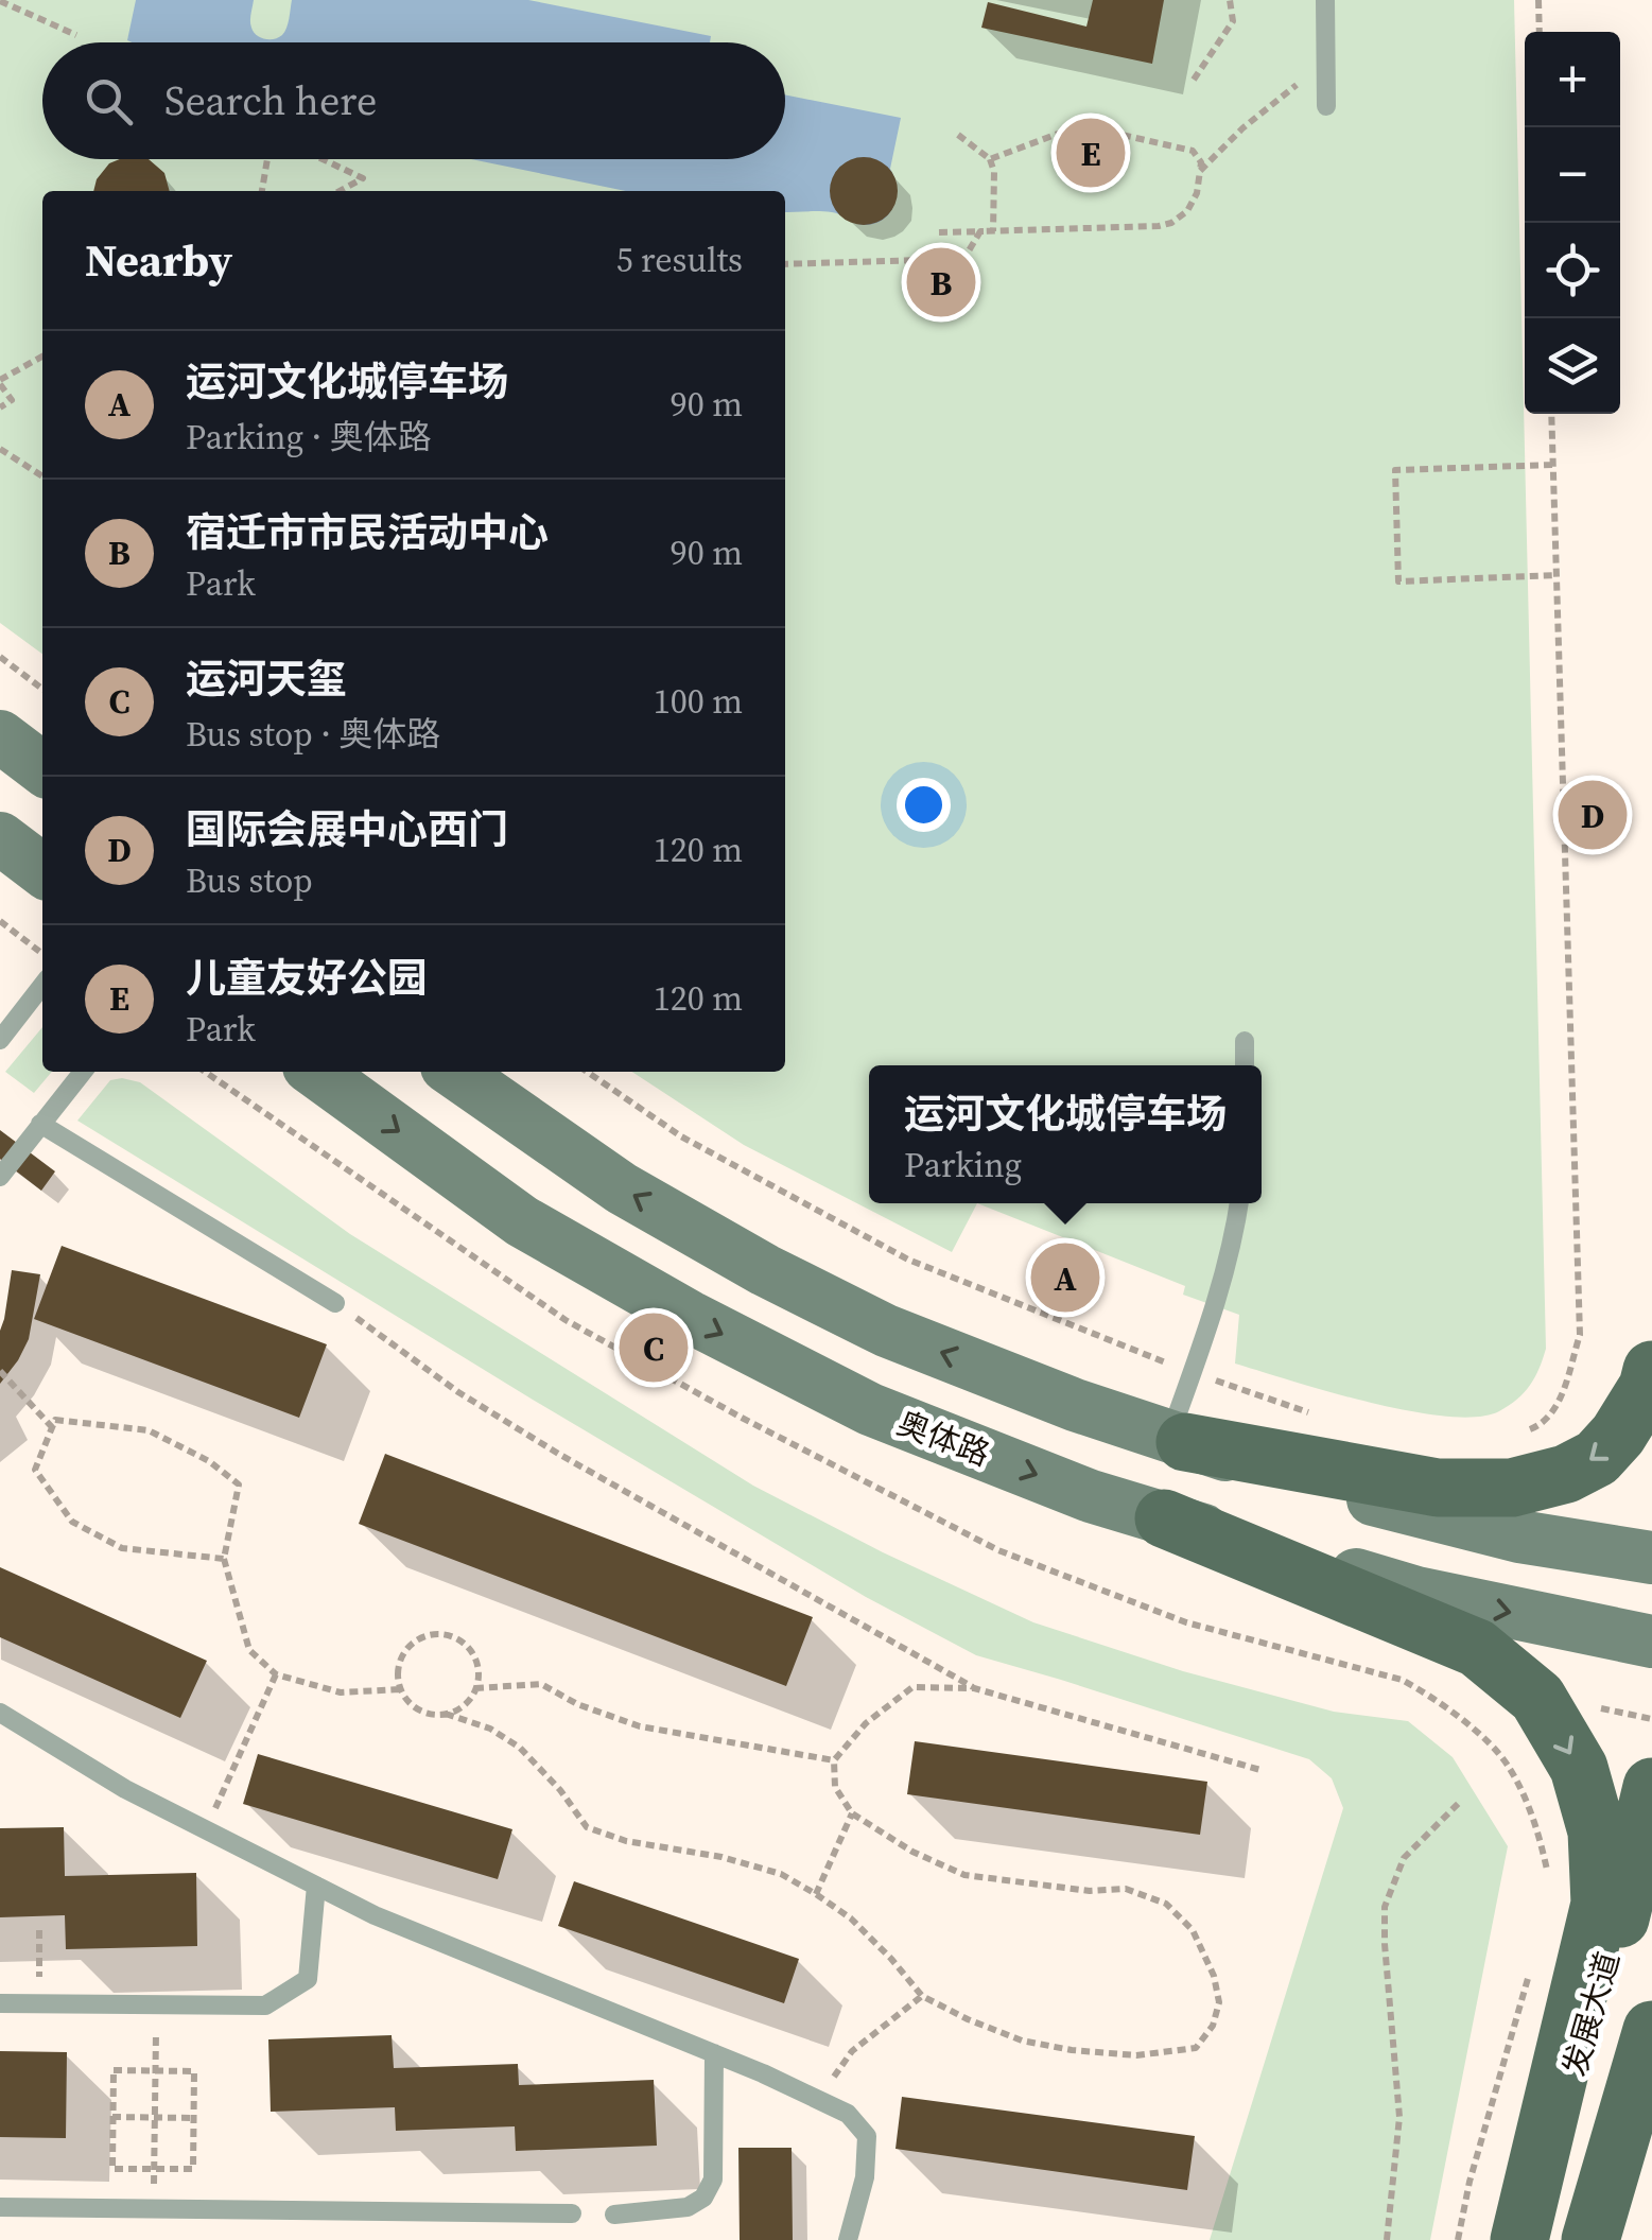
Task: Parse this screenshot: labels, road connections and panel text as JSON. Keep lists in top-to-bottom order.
{
  "streets": {
    "main road": ["奥体路", "发展大道"]
  },
  "page": {
    "map_buttons": ["+", "−"],
    "search": "Search here",
    "pins": [
      "E",
      "B",
      "D",
      "A",
      "C"
    ],
    "heading": ["Nearby", "5 results"],
    "list": [
      {
        "mark": "A",
        "name": "运河文化城停车场",
        "note": "Parking · 奥体路",
        "value": "90 m"
      },
      {
        "mark": "B",
        "name": "宿迁市市民活动中心",
        "note": "Park",
        "value": "90 m"
      },
      {
        "mark": "C",
        "name": "运河天玺",
        "note": "Bus stop · 奥体路",
        "value": "100 m"
      },
      {
        "mark": "D",
        "name": "国际会展中心西门",
        "note": "Bus stop",
        "value": "120 m"
      },
      {
        "mark": "E",
        "name": "儿童友好公园",
        "note": "Park",
        "value": "120 m"
      }
    ],
    "popup": ["运河文化城停车场", "Parking"]
  }
}
